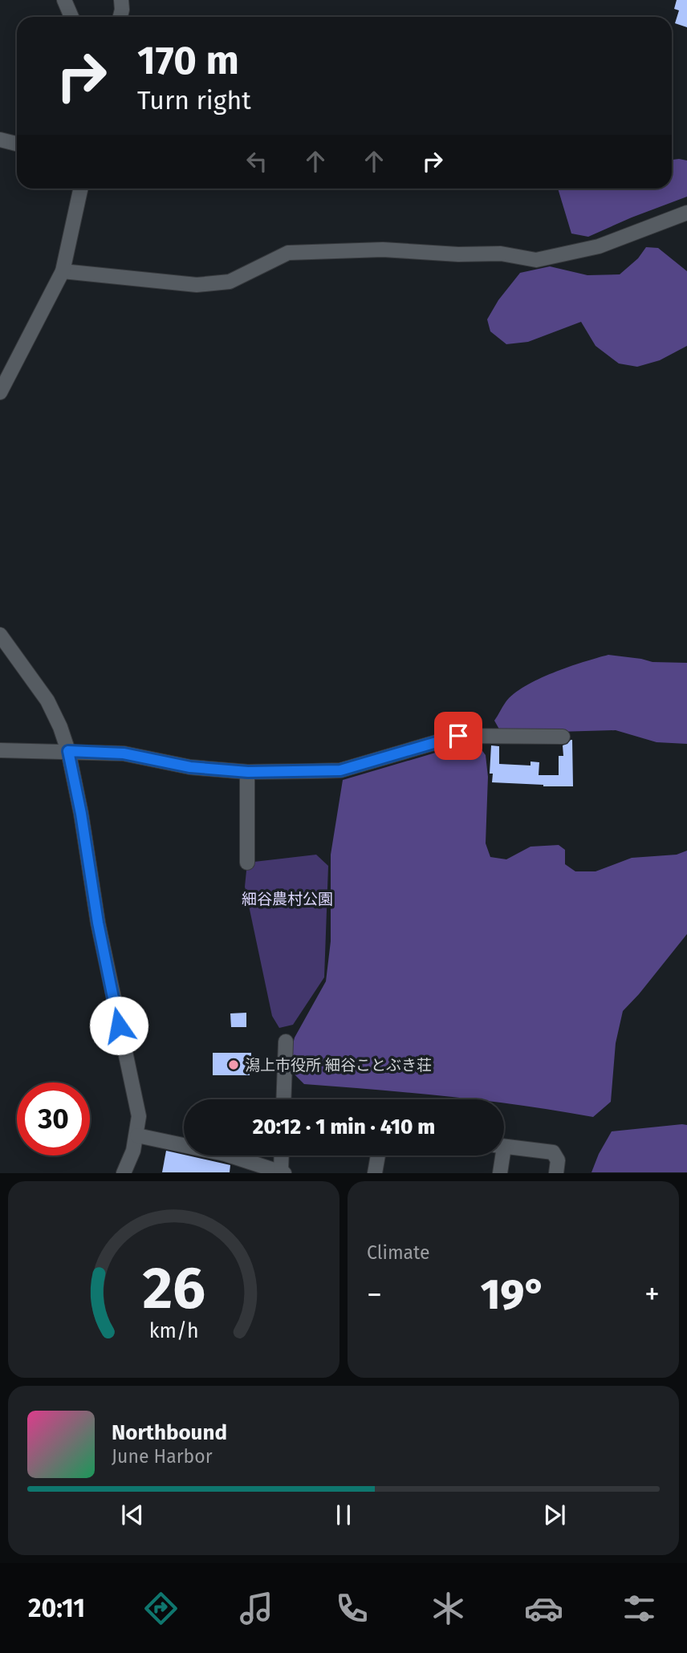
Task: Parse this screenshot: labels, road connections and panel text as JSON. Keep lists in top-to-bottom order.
{
  "parks": ["細谷農村公園"],
  "places": ["潟上市役所 細谷ことぶき荘"],
  "page": {
    "turn": ["170 m", "Turn right"],
    "limit": "30",
    "trip": "20:12 · 1 min · 410 m",
    "tile": "Climate",
    "heat": ["−", "19°", "+"],
    "song": ["Northbound", "June Harbor"],
    "tabs": "20:11",
    "gauge": ["26", "km/h"]
  }
}
